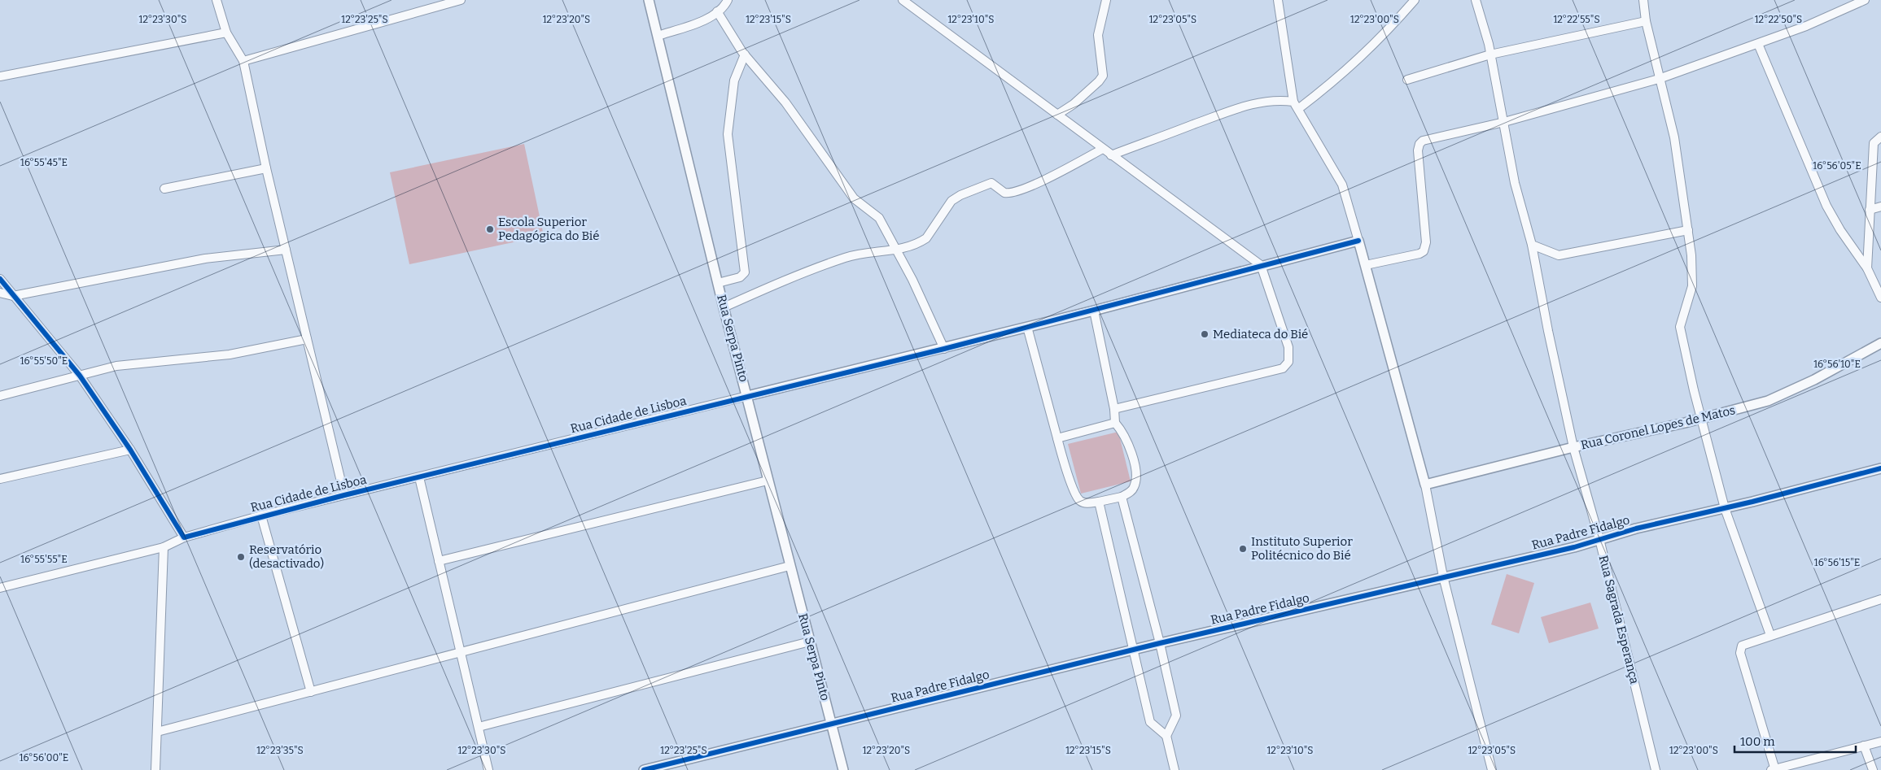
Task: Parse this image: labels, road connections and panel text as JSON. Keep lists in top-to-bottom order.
{
  "streets": {
    "street": [
      "Rua Serpa Pinto",
      "Rua Cidade de Lisboa",
      "Rua Coronel Lopes de Matos",
      "Rua Padre Fidalgo",
      "Rua Sagrada Esperança"
    ]
  },
  "crossings": [
    ["Rua Serpa Pinto", "Rua Cidade de Lisboa"],
    ["Rua Serpa Pinto", "Rua Padre Fidalgo"],
    ["Rua Coronel Lopes de Matos", "Rua Sagrada Esperança"],
    ["Rua Padre Fidalgo", "Rua Sagrada Esperança"]
  ],
  "places": [
    "Escola Superior Pedagógica do Bié",
    "Mediateca do Bié",
    "Instituto Superior Politécnico do Bié",
    "Reservatório (desactivado)"
  ],
  "scale_bar": "100 m",
  "coordinates": [
    "12°23'30\"S",
    "12°23'25\"S",
    "12°23'20\"S",
    "12°23'15\"S",
    "12°23'10\"S",
    "12°23'05\"S",
    "12°23'00\"S",
    "12°22'55\"S",
    "12°22'50\"S",
    "16°55'45\"E",
    "16°56'05\"E",
    "16°55'50\"E",
    "16°56'10\"E",
    "16°55'55\"E",
    "16°56'15\"E",
    "12°23'35\"S",
    "16°56'00\"E"
  ]
}
